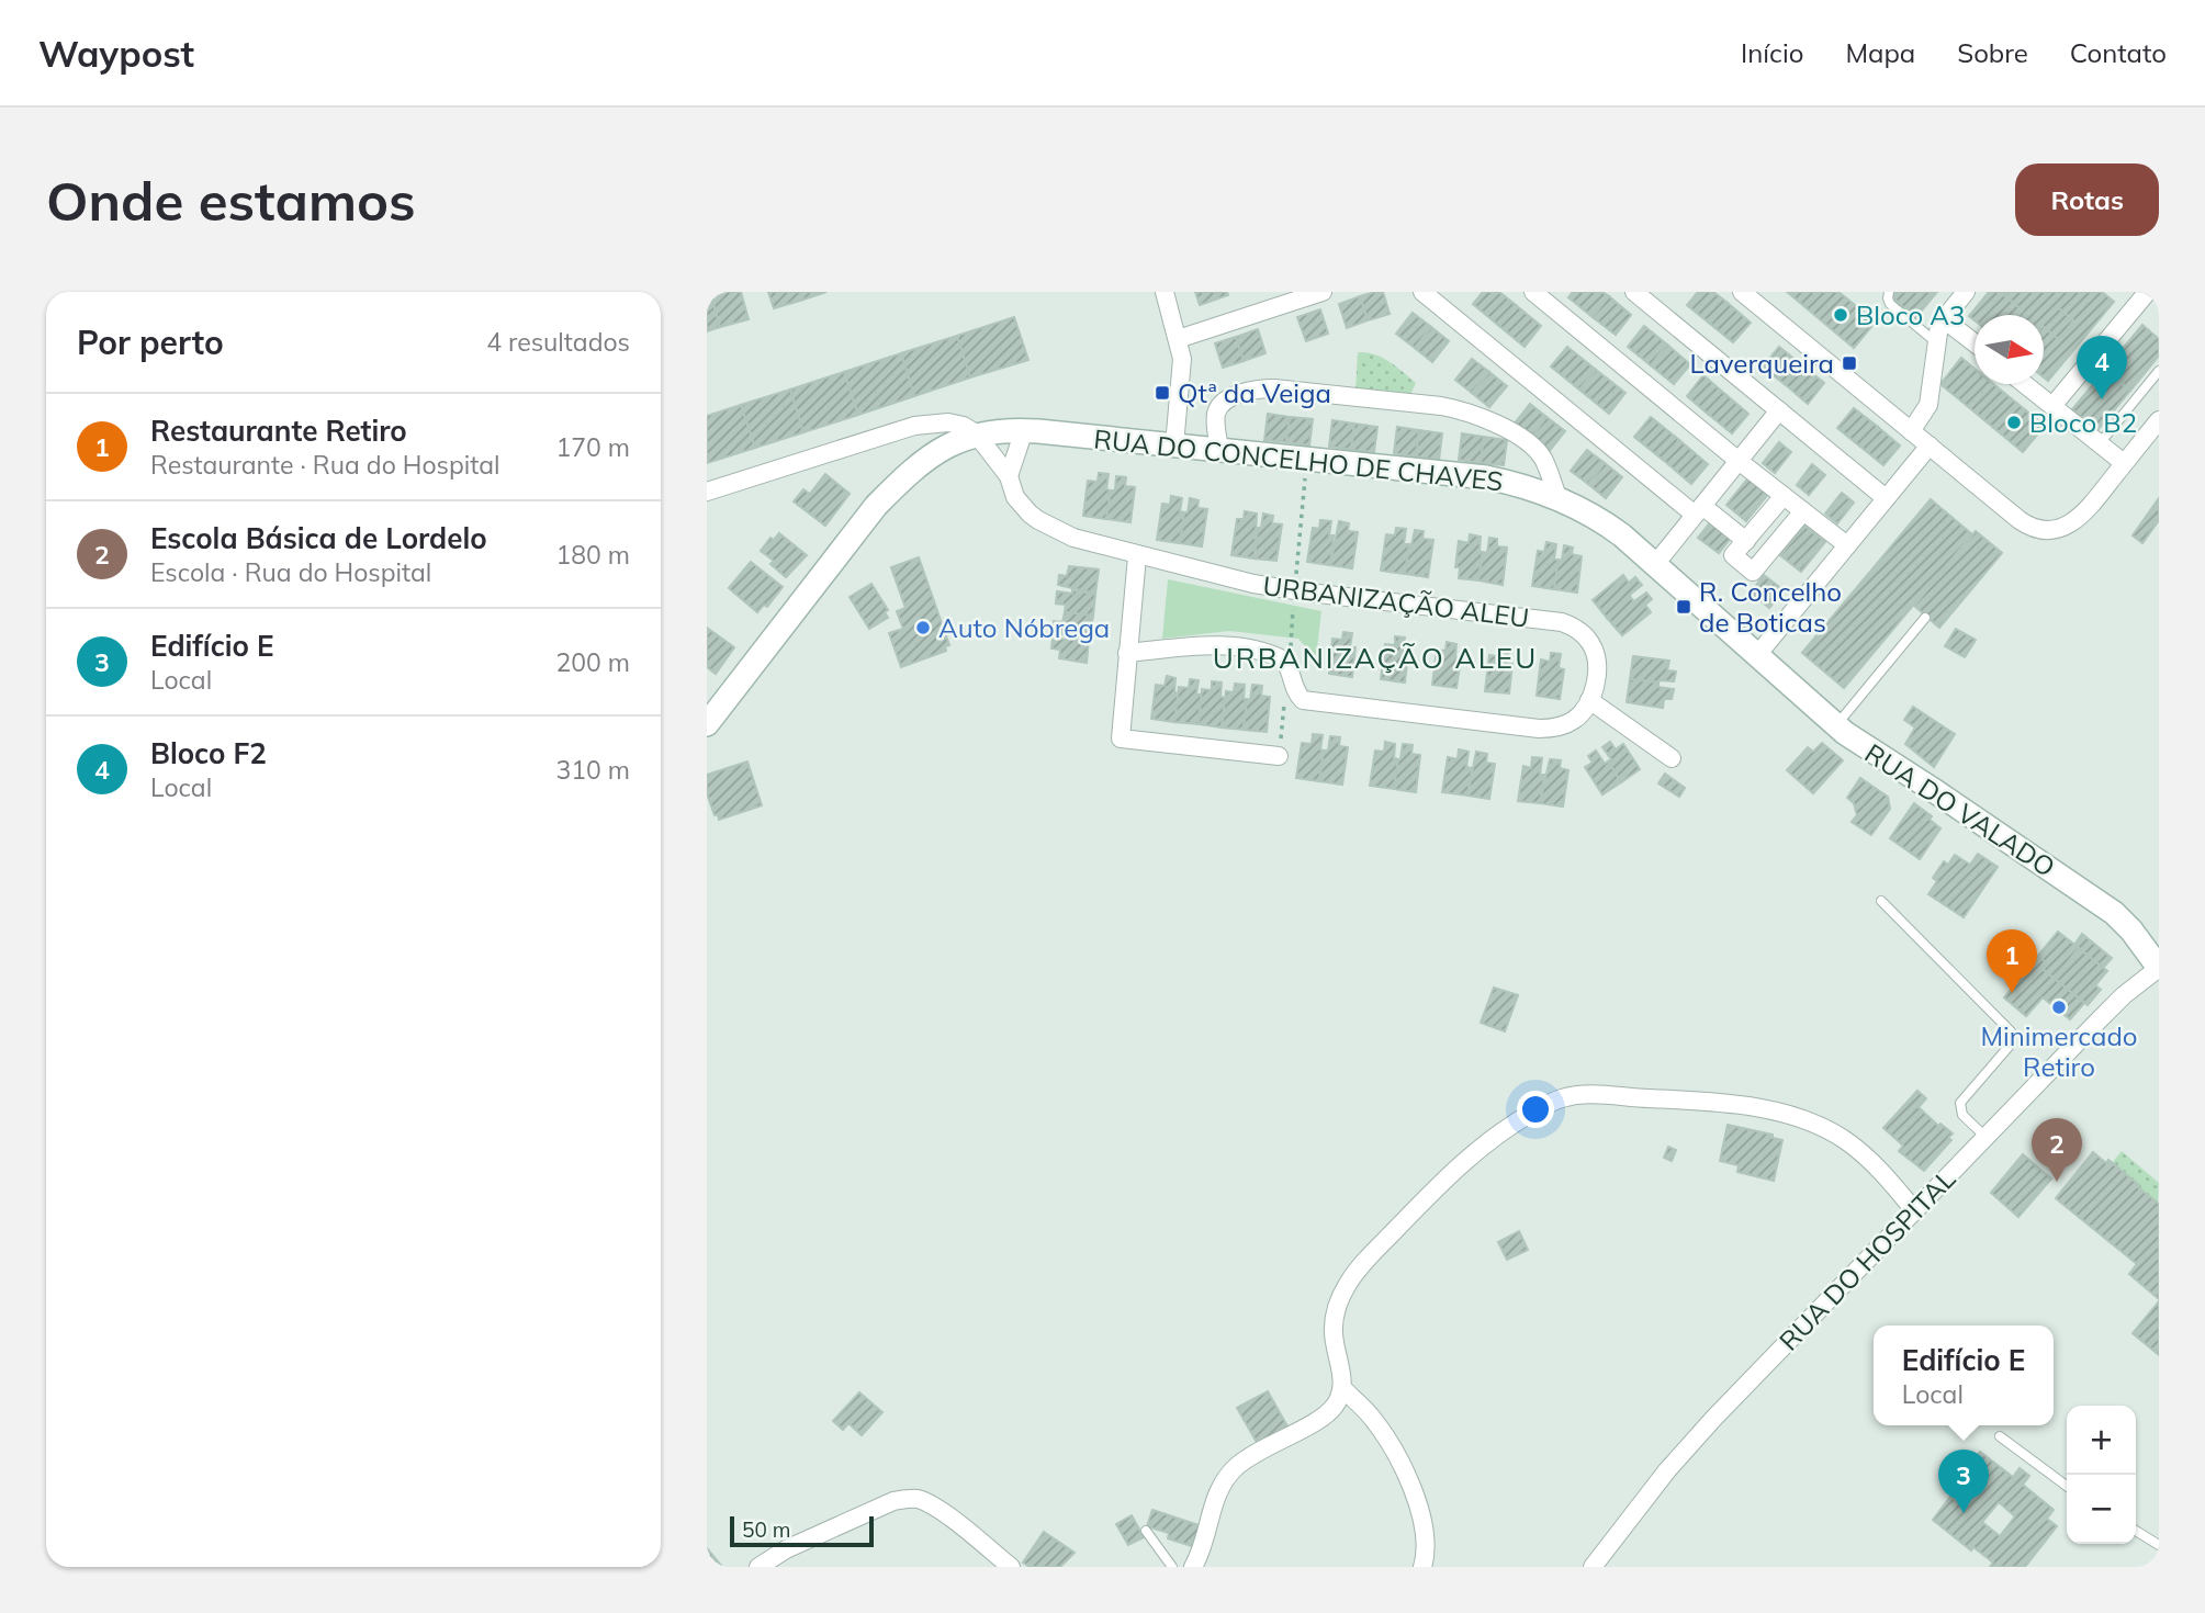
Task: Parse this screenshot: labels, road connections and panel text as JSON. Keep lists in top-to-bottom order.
{
  "streets": {
    "street": [
      "RUA DO CONCELHO DE CHAVES",
      "URBANIZAÇÃO ALEU",
      "RUA DO VALADO",
      "RUA DO HOSPITAL"
    ]
  },
  "crossings": [
    ["RUA DO CONCELHO DE CHAVES", "URBANIZAÇÃO ALEU"],
    ["RUA DO CONCELHO DE CHAVES", "RUA DO VALADO"],
    ["RUA DO VALADO", "RUA DO HOSPITAL"]
  ],
  "districts": ["URBANIZAÇÃO ALEU"],
  "places": {
    "other": [
      "Bloco A3",
      "Bloco B2",
      "Auto Nóbrega",
      "Minimercado Retiro"
    ],
    "transit": ["Laverqueira", "Qtª da Veiga", "R. Concelho de Boticas"]
  },
  "scale_bar": "50 m",
  "north": "right",
  "page": {
    "header": "Waypost",
    "nav": [
      "Início",
      "Mapa",
      "Sobre",
      "Contato"
    ],
    "buttons": "Rotas",
    "title": "Onde estamos",
    "heading": ["Por perto", "4 resultados"],
    "pins": [
      "4",
      "1",
      "2",
      "3"
    ],
    "list": [
      {
        "mark": "1",
        "name": "Restaurante Retiro",
        "note": "Restaurante · Rua do Hospital",
        "value": "170 m"
      },
      {
        "mark": "2",
        "name": "Escola Básica de Lordelo",
        "note": "Escola · Rua do Hospital",
        "value": "180 m"
      },
      {
        "mark": "3",
        "name": "Edifício E",
        "note": "Local",
        "value": "200 m"
      },
      {
        "mark": "4",
        "name": "Bloco F2",
        "note": "Local",
        "value": "310 m"
      }
    ],
    "popup": ["Edifício E", "Local"],
    "map_buttons": ["+", "−"],
    "scale": "50 m"
  }
}
